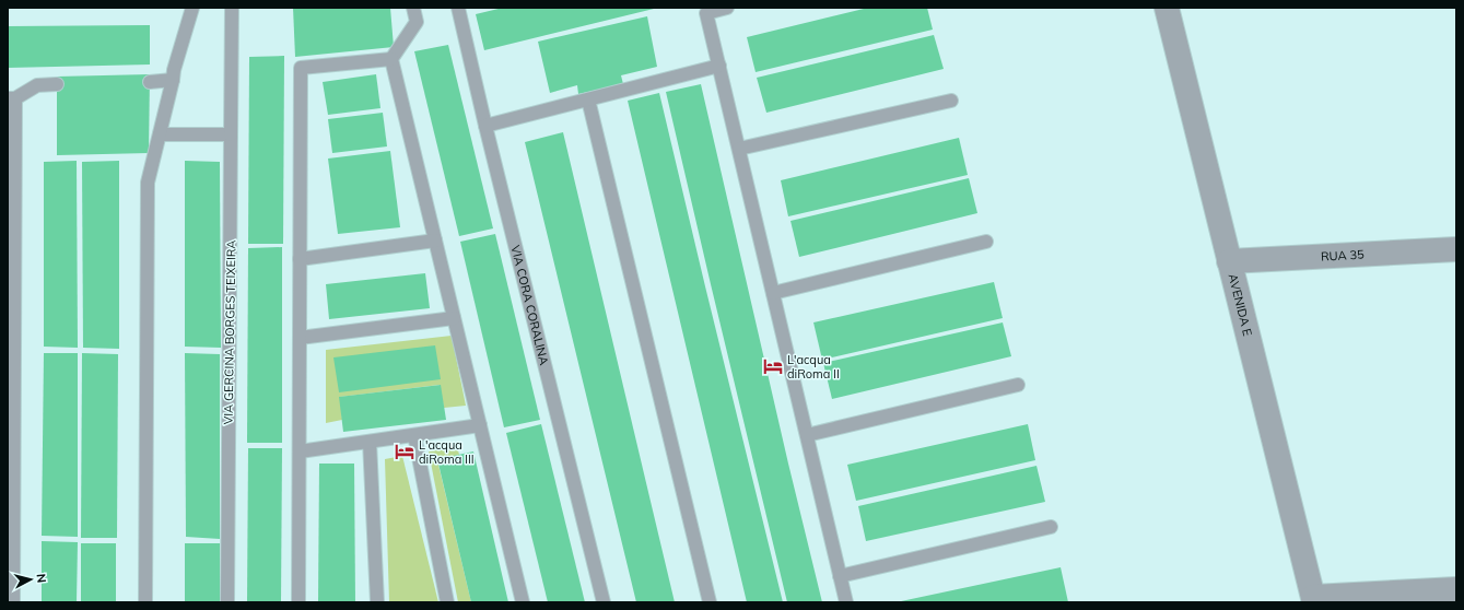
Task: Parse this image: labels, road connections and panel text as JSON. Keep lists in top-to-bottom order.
{
  "streets": {
    "street": ["RUA 35", "AVENIDA E"],
    "lane": ["VIA CORA CORALINA", "VIA GERCINA BORGES TEIXEIRA"]
  },
  "crossings": [
    ["RUA 35", "AVENIDA E"]
  ],
  "places": {
    "hotel": ["L'acqua diRoma II", "L'acqua diRoma III"]
  },
  "north": "right"
}
